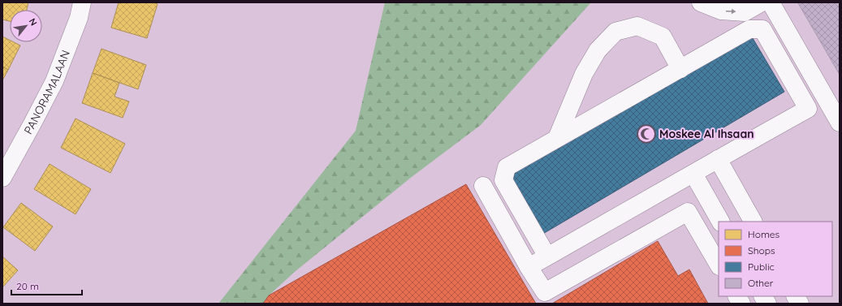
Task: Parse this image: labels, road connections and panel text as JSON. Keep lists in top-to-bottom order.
{
  "streets": {
    "street": ["PANORAMALAAN"]
  },
  "places": {
    "mosque": ["Moskee Al Ihsaan"]
  },
  "legend": [
    "Homes",
    "Shops",
    "Public",
    "Other"
  ],
  "scale_bar": "20 m",
  "north": "top right"
}
